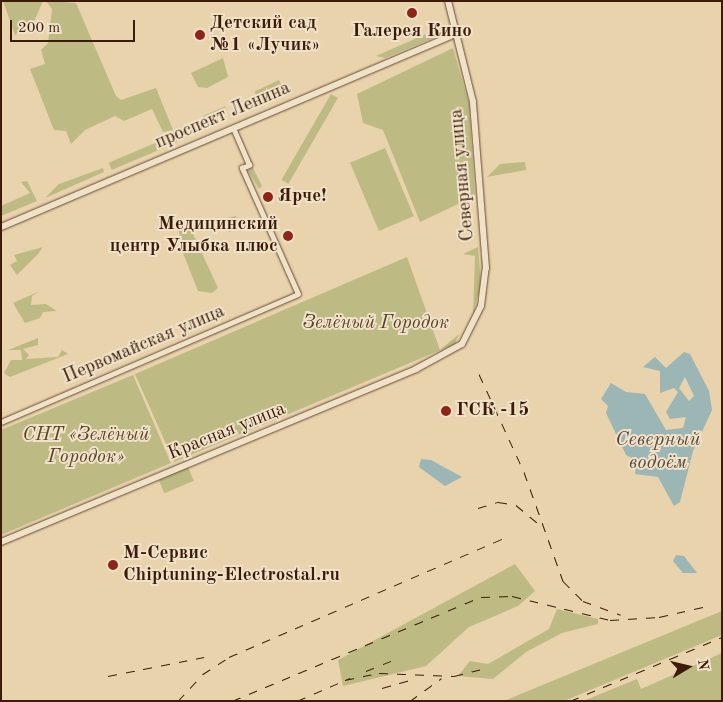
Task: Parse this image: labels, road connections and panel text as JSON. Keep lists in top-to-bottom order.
{
  "streets": {
    "main road": ["проспект Ленина", "Северная улица", "Красная улица"],
    "street": ["Первомайская улица"]
  },
  "crossings": [
    ["проспект Ленина", "Северная улица"],
    ["проспект Ленина", "Первомайская улица"],
    ["Северная улица", "Красная улица"]
  ],
  "water": ["Северный водоём"],
  "parks": ["Зелёный Городок", "СНТ «Зелёный Городок»"],
  "places": [
    "Галерея Кино",
    "Детский сад №1 «Лучик»",
    "Ярче!",
    "Медицинский центр Улыбка плюс",
    "ГСК -15",
    "M-Сервис Chiptuning-Electrostal.ru"
  ],
  "scale_bar": "200 m",
  "north": "right"
}
